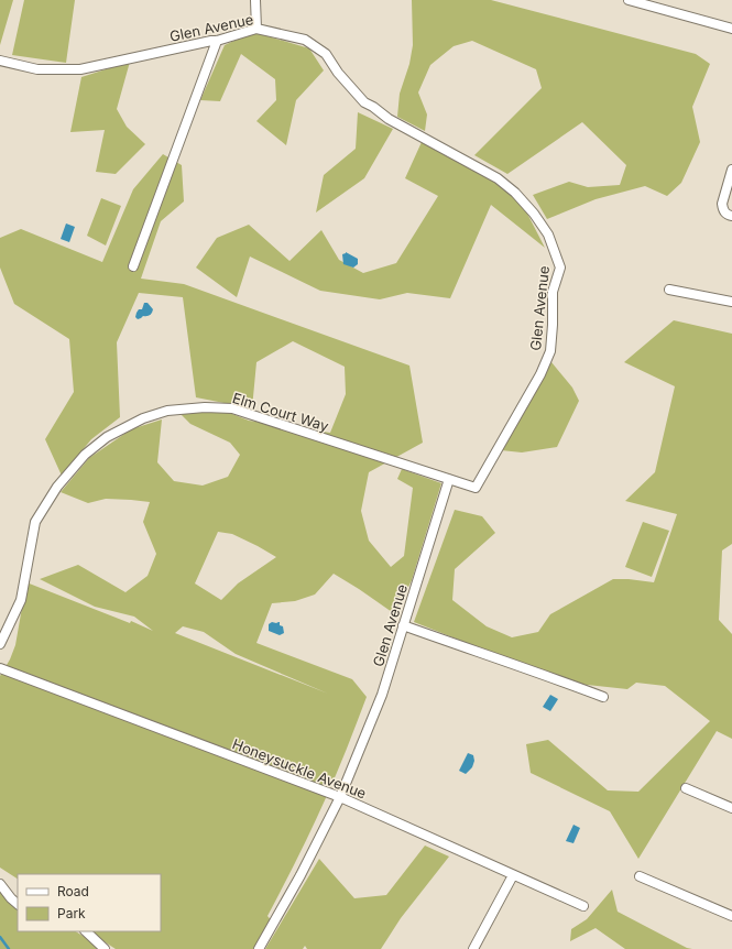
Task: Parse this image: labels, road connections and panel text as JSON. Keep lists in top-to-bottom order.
{
  "streets": {
    "street": ["Glen Avenue", "Elm Court Way", "Honeysuckle Avenue"]
  },
  "crossings": [
    ["Glen Avenue", "Elm Court Way"],
    ["Glen Avenue", "Honeysuckle Avenue"]
  ],
  "legend": ["Road", "Park"]
}
